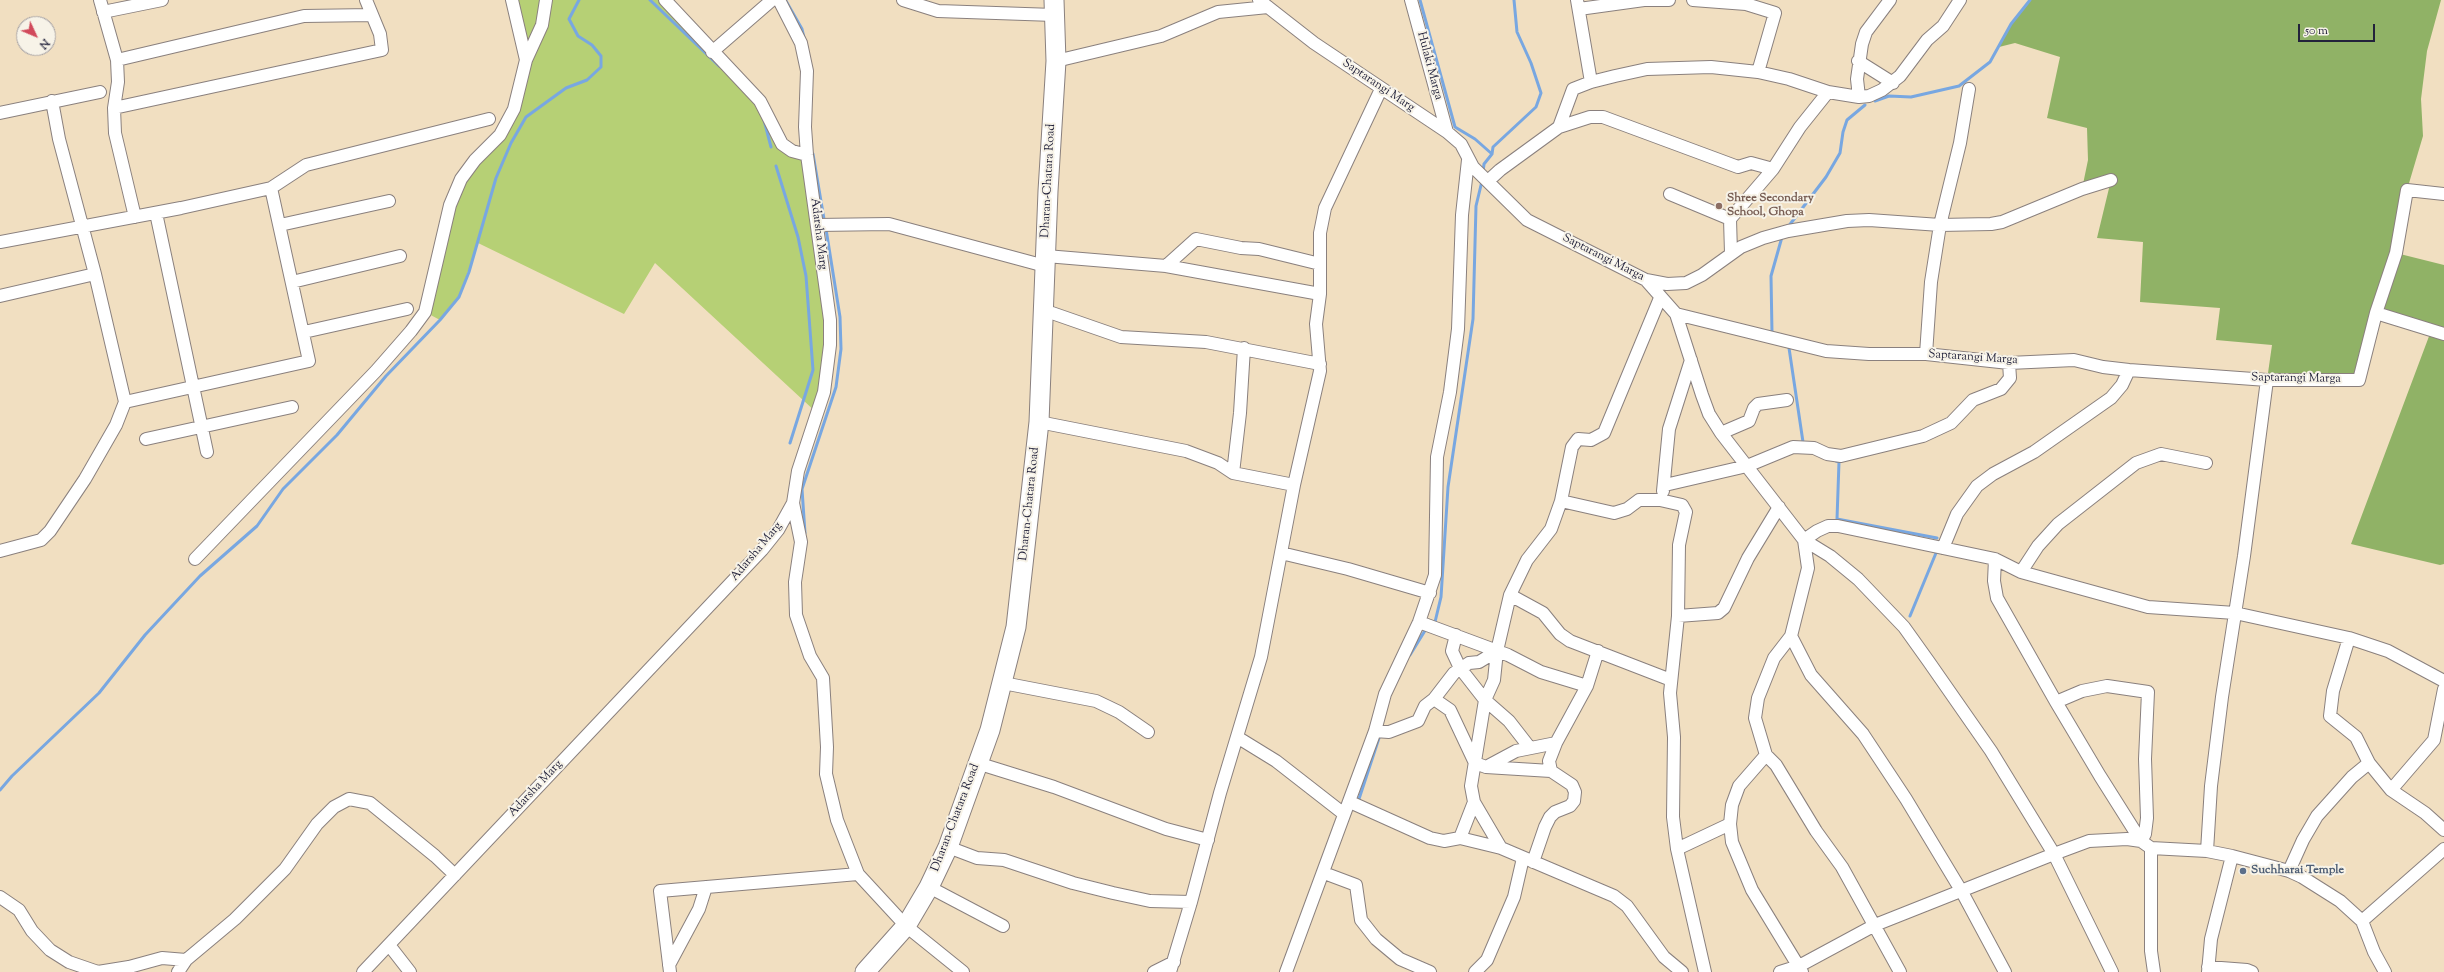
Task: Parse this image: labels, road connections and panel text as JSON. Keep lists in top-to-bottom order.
{
  "streets": {
    "main road": ["Dharan-Chatara Road"],
    "street": [
      "Hulaki Marga",
      "Saptarangi Marg",
      "Adarsha Marg",
      "Saptarangi Marga"
    ]
  },
  "crossings": [
    ["Hulaki Marga", "Saptarangi Marg"],
    ["Saptarangi Marg", "Saptarangi Marga"]
  ],
  "places": ["Shree Secondary School, Ghopa", "Suchharai Temple"],
  "scale_bar": "50 m",
  "north": "bottom right"
}
